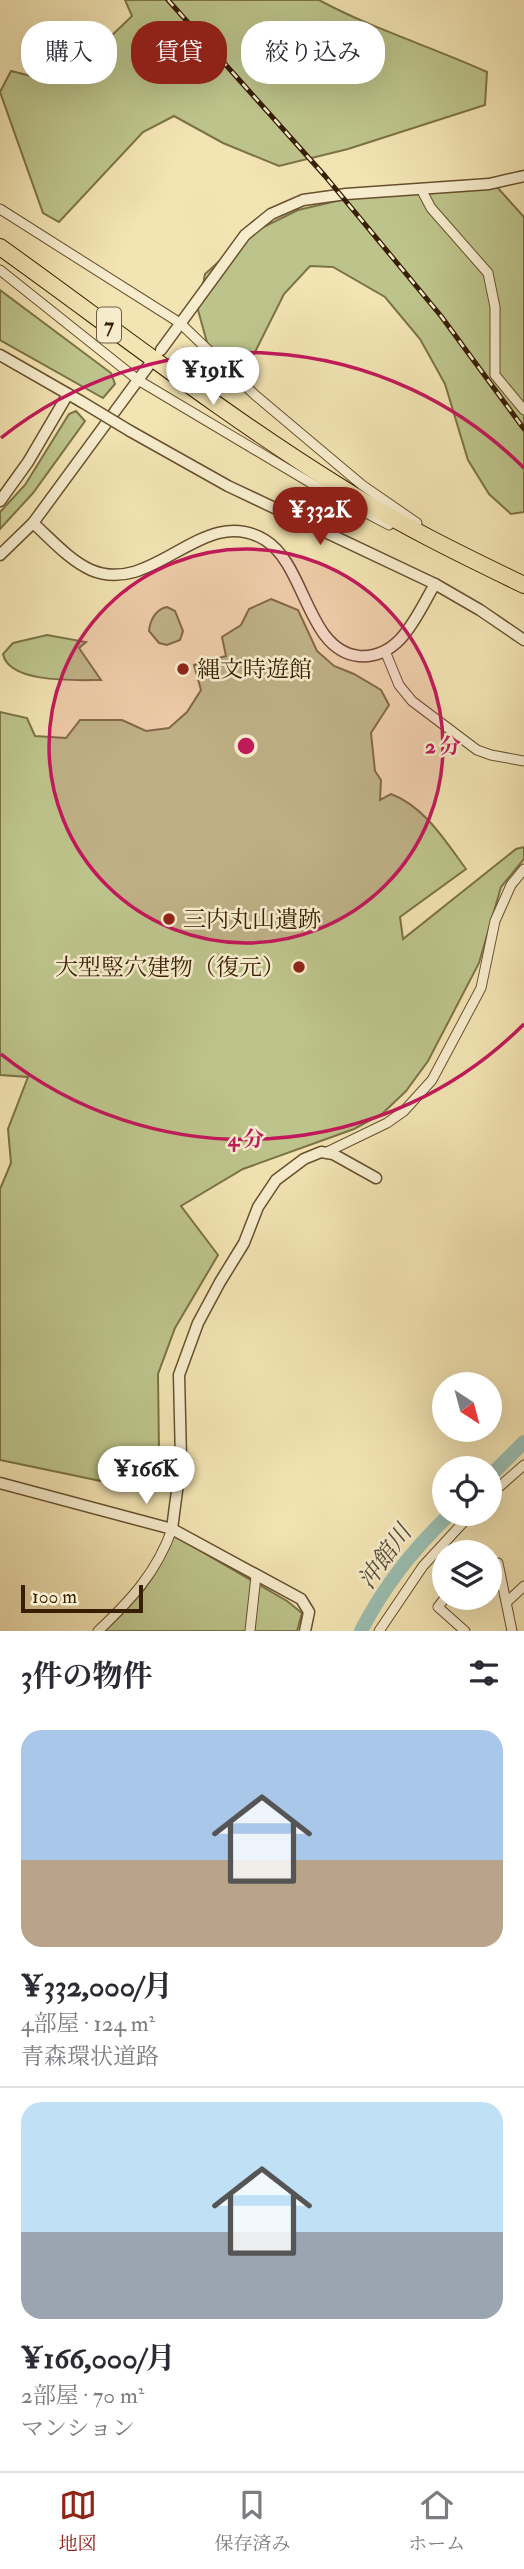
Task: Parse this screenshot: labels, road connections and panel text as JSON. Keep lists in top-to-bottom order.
{
  "streets": {
    "highway": ["7"]
  },
  "water": ["沖館川"],
  "places": ["縄文時遊館", "三内丸山遺跡", "大型竪穴建物（復元）"],
  "scale_bar": "100 m",
  "north": "bottom right",
  "page": {
    "chip": ["購入", "賃貸", "絞り込み"],
    "price": ["¥191K", "¥332K", "¥166K"],
    "scale": "100 m",
    "heading": "3件の物件",
    "list": [
      {
        "name": "¥332,000/月",
        "note": "4部屋 · 124 m² · 青森環状道路"
      },
      {
        "name": "¥166,000/月",
        "note": "2部屋 · 70 m² · マンション"
      }
    ],
    "tabs": ["地図", "保存済み", "ホーム"]
  },
  "rings": ["2 分", "4 分"]
}
